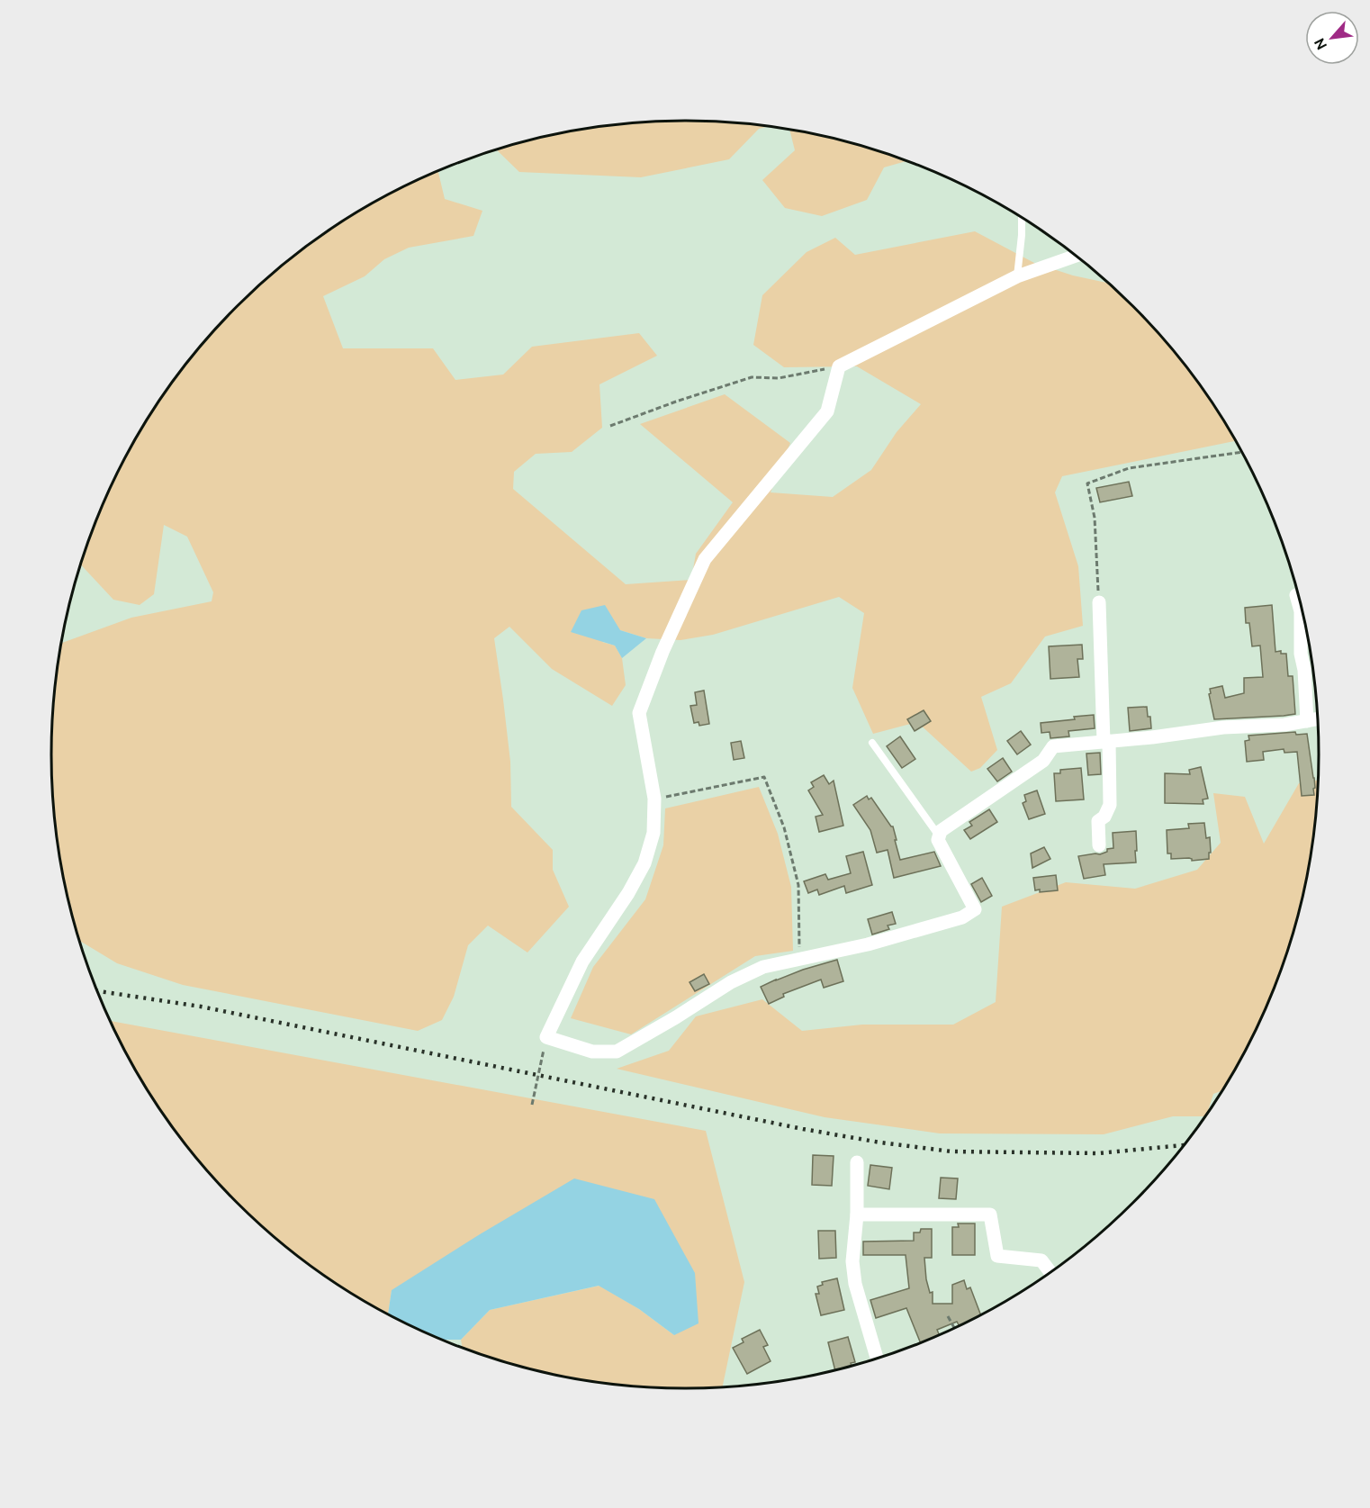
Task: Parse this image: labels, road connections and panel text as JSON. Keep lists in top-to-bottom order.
{
  "north": "bottom left"
}
